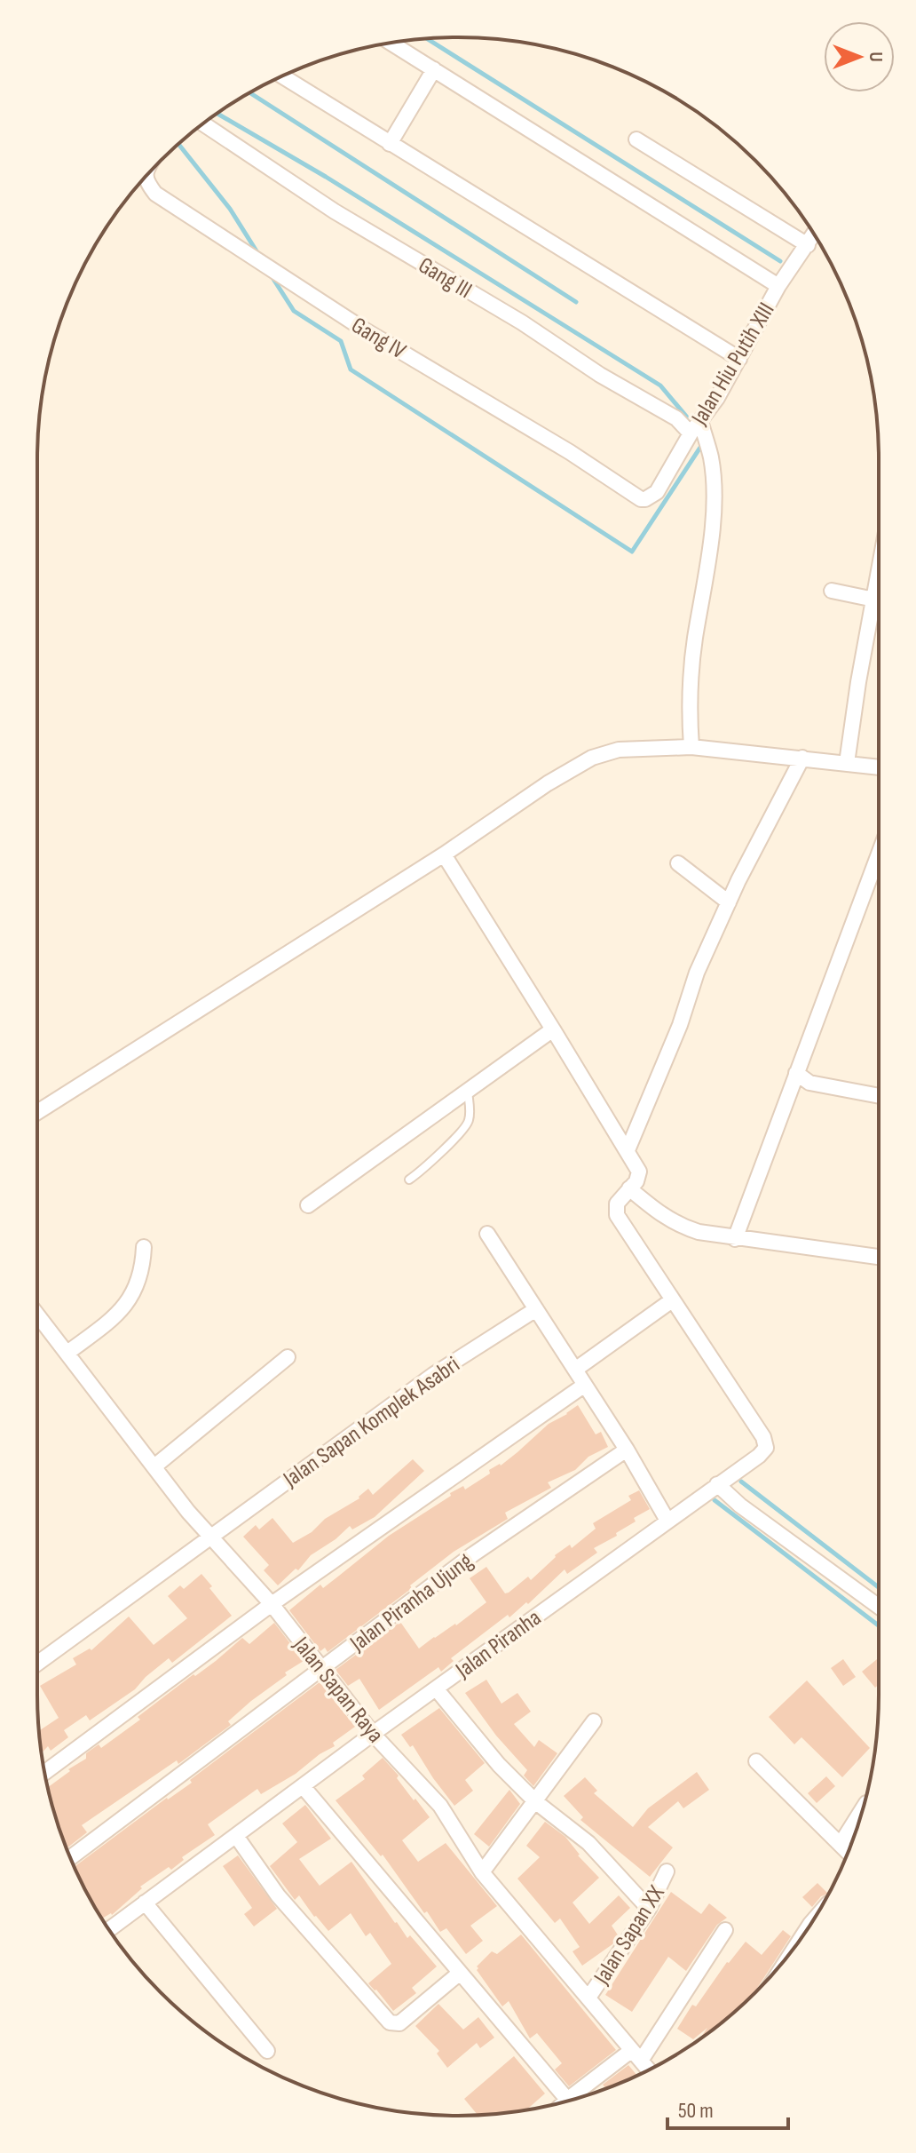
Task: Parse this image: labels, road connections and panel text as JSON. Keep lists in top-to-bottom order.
{
  "streets": {
    "street": [
      "Gang III",
      "Gang IV",
      "Jalan Hiu Putih XIII",
      "Jalan Sapan Komplek Asabri",
      "Jalan Piranha Ujung",
      "Jalan Piranha",
      "Jalan Sapan Raya",
      "Jalan Sapan XX"
    ]
  },
  "crossings": [
    ["Gang III", "Jalan Hiu Putih XIII"],
    ["Gang IV", "Jalan Hiu Putih XIII"],
    ["Jalan Sapan Komplek Asabri", "Jalan Sapan Raya"],
    ["Jalan Piranha Ujung", "Jalan Sapan Raya"],
    ["Jalan Piranha", "Jalan Sapan Raya"],
    ["Jalan Sapan Raya", "Jalan Sapan XX"]
  ],
  "scale_bar": "50 m",
  "north": "right"
}
